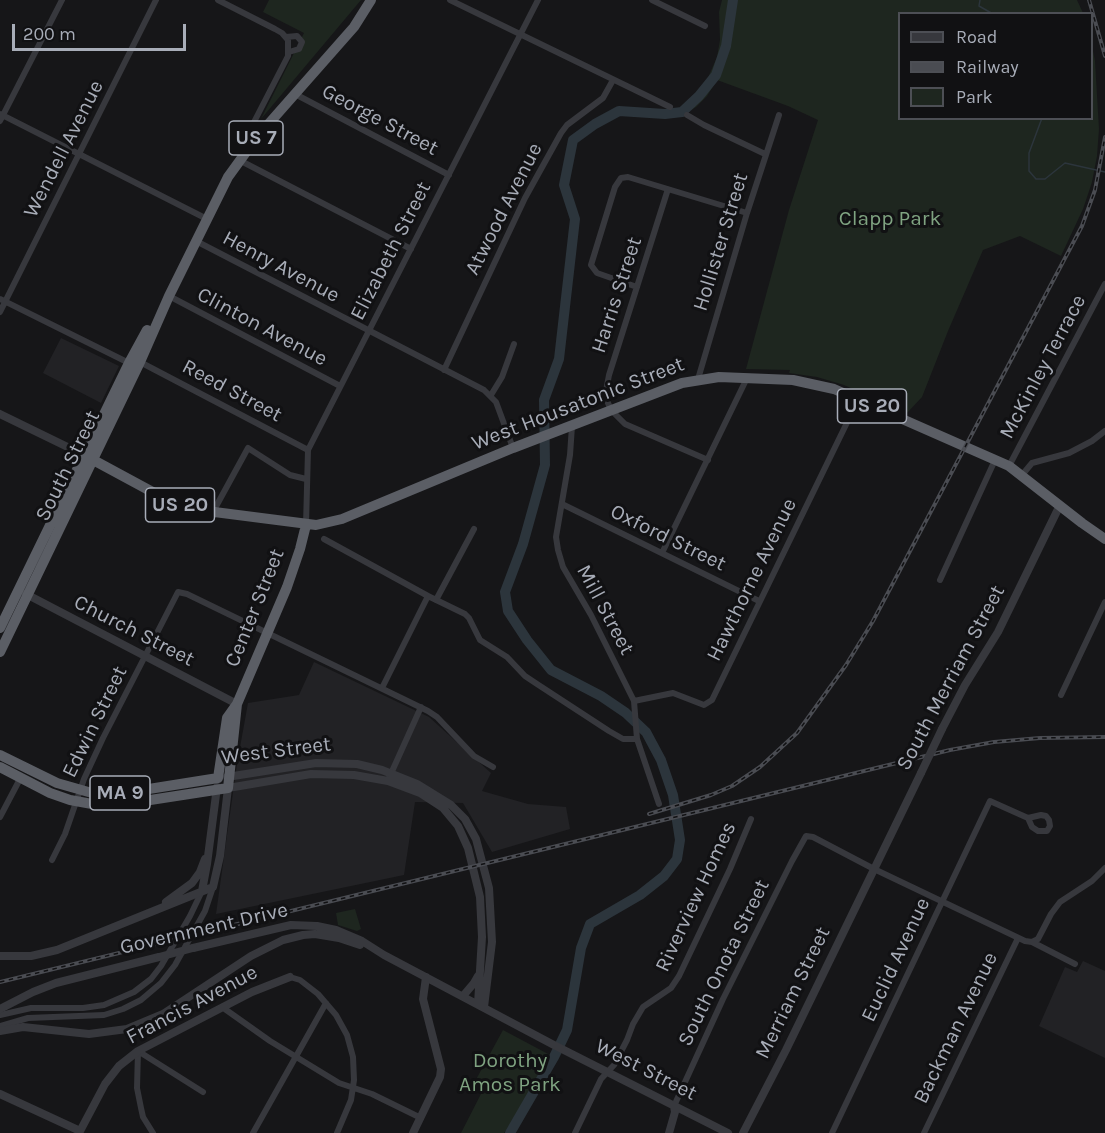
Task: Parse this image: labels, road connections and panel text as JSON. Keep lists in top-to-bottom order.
{
  "streets": {
    "highway": [
      "US 7",
      "West Housatonic Street",
      "US 20",
      "South Street",
      "Center Street",
      "West Street",
      "MA 9"
    ],
    "street": [
      "George Street",
      "Wendell Avenue",
      "Atwood Avenue",
      "Hollister Street",
      "Elizabeth Street",
      "Henry Avenue",
      "Harris Street",
      "Clinton Avenue",
      "McKinley Terrace",
      "Reed Street",
      "Oxford Street",
      "Hawthorne Avenue",
      "Mill Street",
      "Church Street",
      "South Merriam Street",
      "Edwin Street",
      "Riverview Homes",
      "Government Drive",
      "Euclid Avenue",
      "South Onota Street",
      "Merriam Street",
      "Francis Avenue",
      "Backman Avenue"
    ]
  },
  "crossings": [
    ["George Street", "Elizabeth Street"],
    ["George Street", "South Street"],
    ["Wendell Avenue", "Reed Street"],
    ["Atwood Avenue", "Henry Avenue"],
    ["Hollister Street", "West Housatonic Street"],
    ["Elizabeth Street", "Henry Avenue"],
    ["Elizabeth Street", "Clinton Avenue"],
    ["Elizabeth Street", "Reed Street"],
    ["Elizabeth Street", "West Housatonic Street"],
    ["Elizabeth Street", "Center Street"],
    ["Henry Avenue", "South Street"],
    ["Harris Street", "West Housatonic Street"],
    ["Clinton Avenue", "South Street"],
    ["McKinley Terrace", "West Housatonic Street"],
    ["Reed Street", "South Street"],
    ["West Housatonic Street", "South Street"],
    ["West Housatonic Street", "Hawthorne Avenue"],
    ["West Housatonic Street", "Center Street"],
    ["West Housatonic Street", "Mill Street"],
    ["West Housatonic Street", "South Merriam Street"],
    ["South Street", "Church Street"],
    ["Oxford Street", "Hawthorne Avenue"],
    ["Oxford Street", "Mill Street"],
    ["Hawthorne Avenue", "Mill Street"],
    ["Center Street", "Church Street"],
    ["Center Street", "Edwin Street"],
    ["Center Street", "West Street"],
    ["Church Street", "Edwin Street"],
    ["South Merriam Street", "South Onota Street"],
    ["South Merriam Street", "Merriam Street"],
    ["Edwin Street", "West Street"],
    ["West Street", "Riverview Homes"],
    ["West Street", "Government Drive"],
    ["West Street", "South Onota Street"],
    ["South Onota Street", "Merriam Street"]
  ],
  "parks": ["Clapp Park", "Dorothy Amos Park"],
  "legend": ["Road", "Railway", "Park"],
  "scale_bar": "200 m"
}
